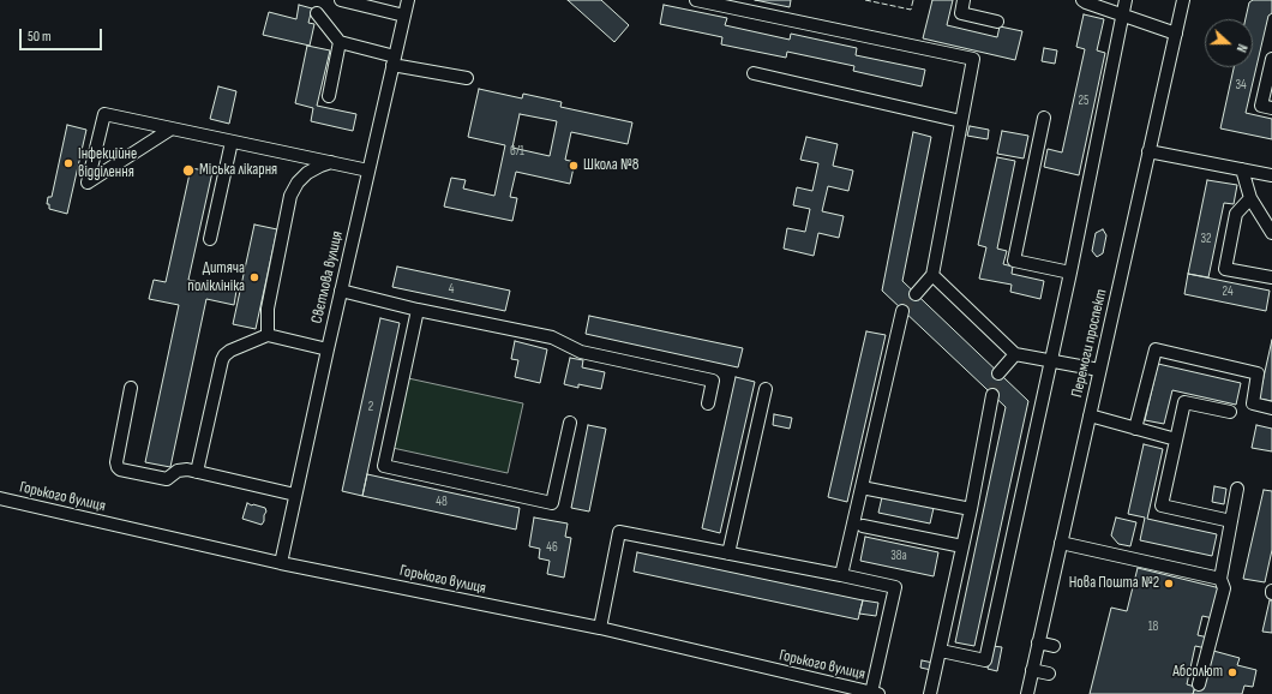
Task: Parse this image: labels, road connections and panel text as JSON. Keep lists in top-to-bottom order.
{
  "streets": {
    "street": ["Свєтлова вулиця", "Перемоги проспект", "Горького вулиця"]
  },
  "crossings": [
    ["Свєтлова вулиця", "Горького вулиця"]
  ],
  "places": [
    "Інфекційне відділення",
    "Школа №8",
    "Міська лікарня",
    "Дитяча поліклініка",
    "Нова Пошта №2",
    "Абсолют"
  ],
  "house_numbers": [
    "34",
    "25",
    "6/1",
    "32",
    "4",
    "24",
    "2",
    "48",
    "46",
    "38а",
    "18"
  ],
  "scale_bar": "50 m",
  "north": "right"
}
